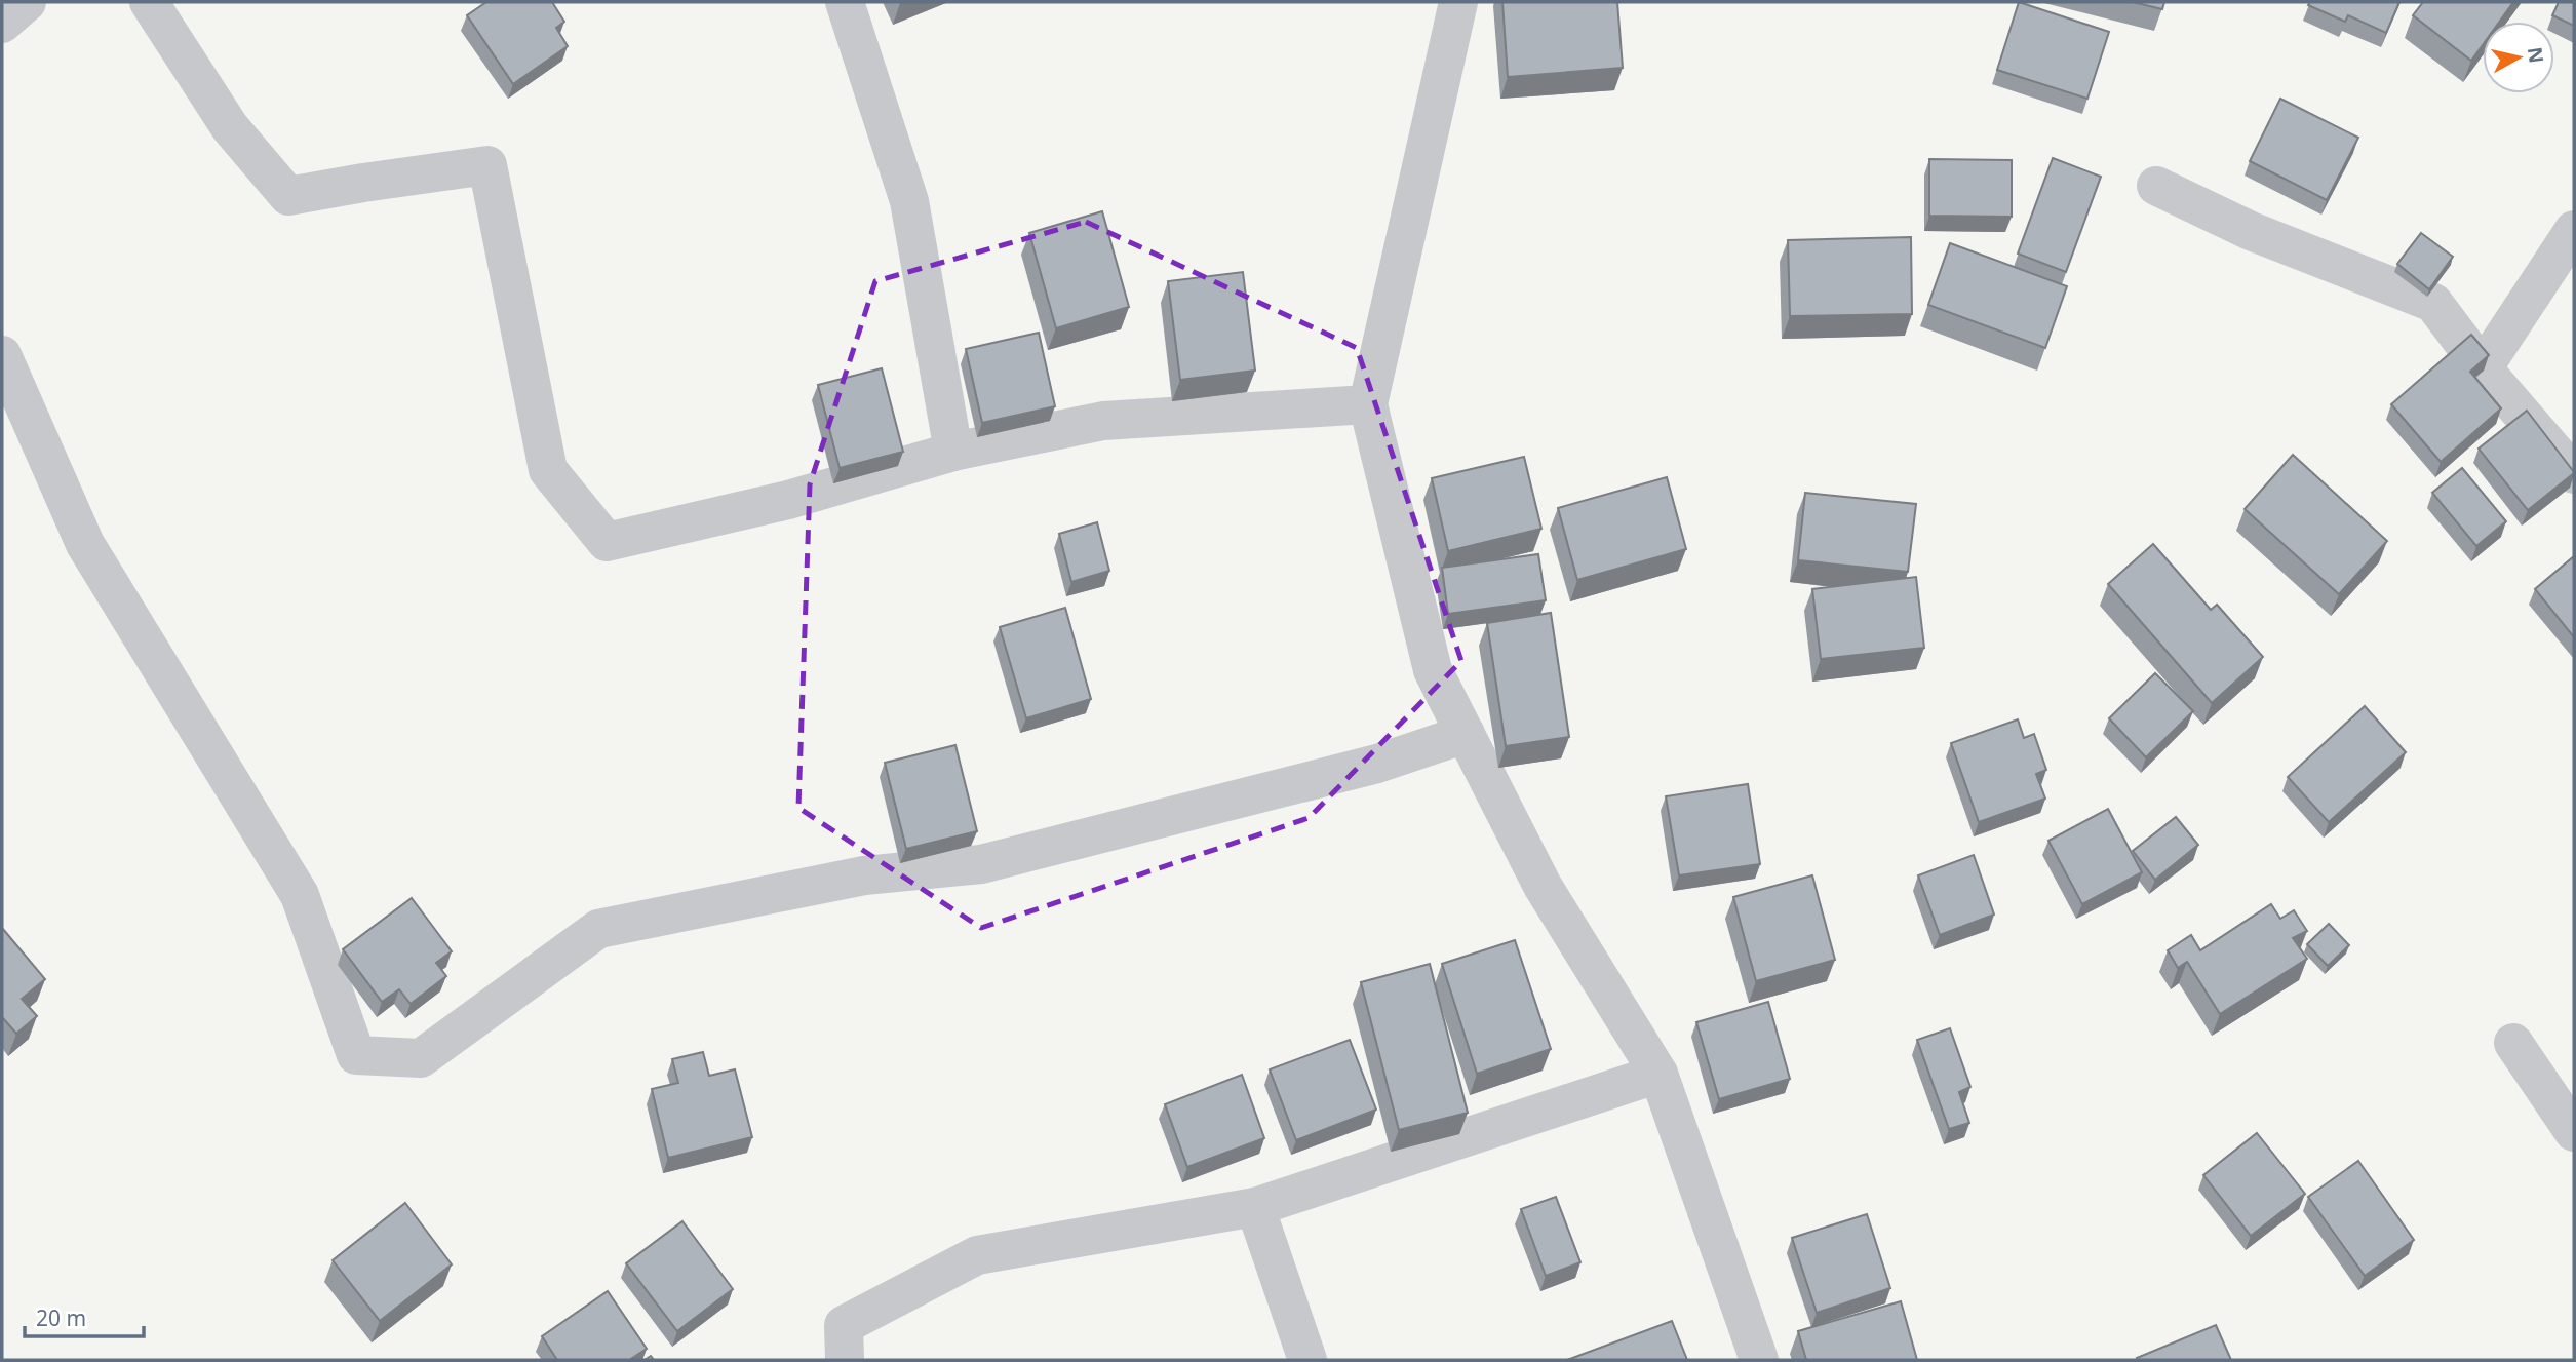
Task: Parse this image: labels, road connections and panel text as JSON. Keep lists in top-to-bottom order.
{
  "scale_bar": "20 m",
  "north": "right"
}
